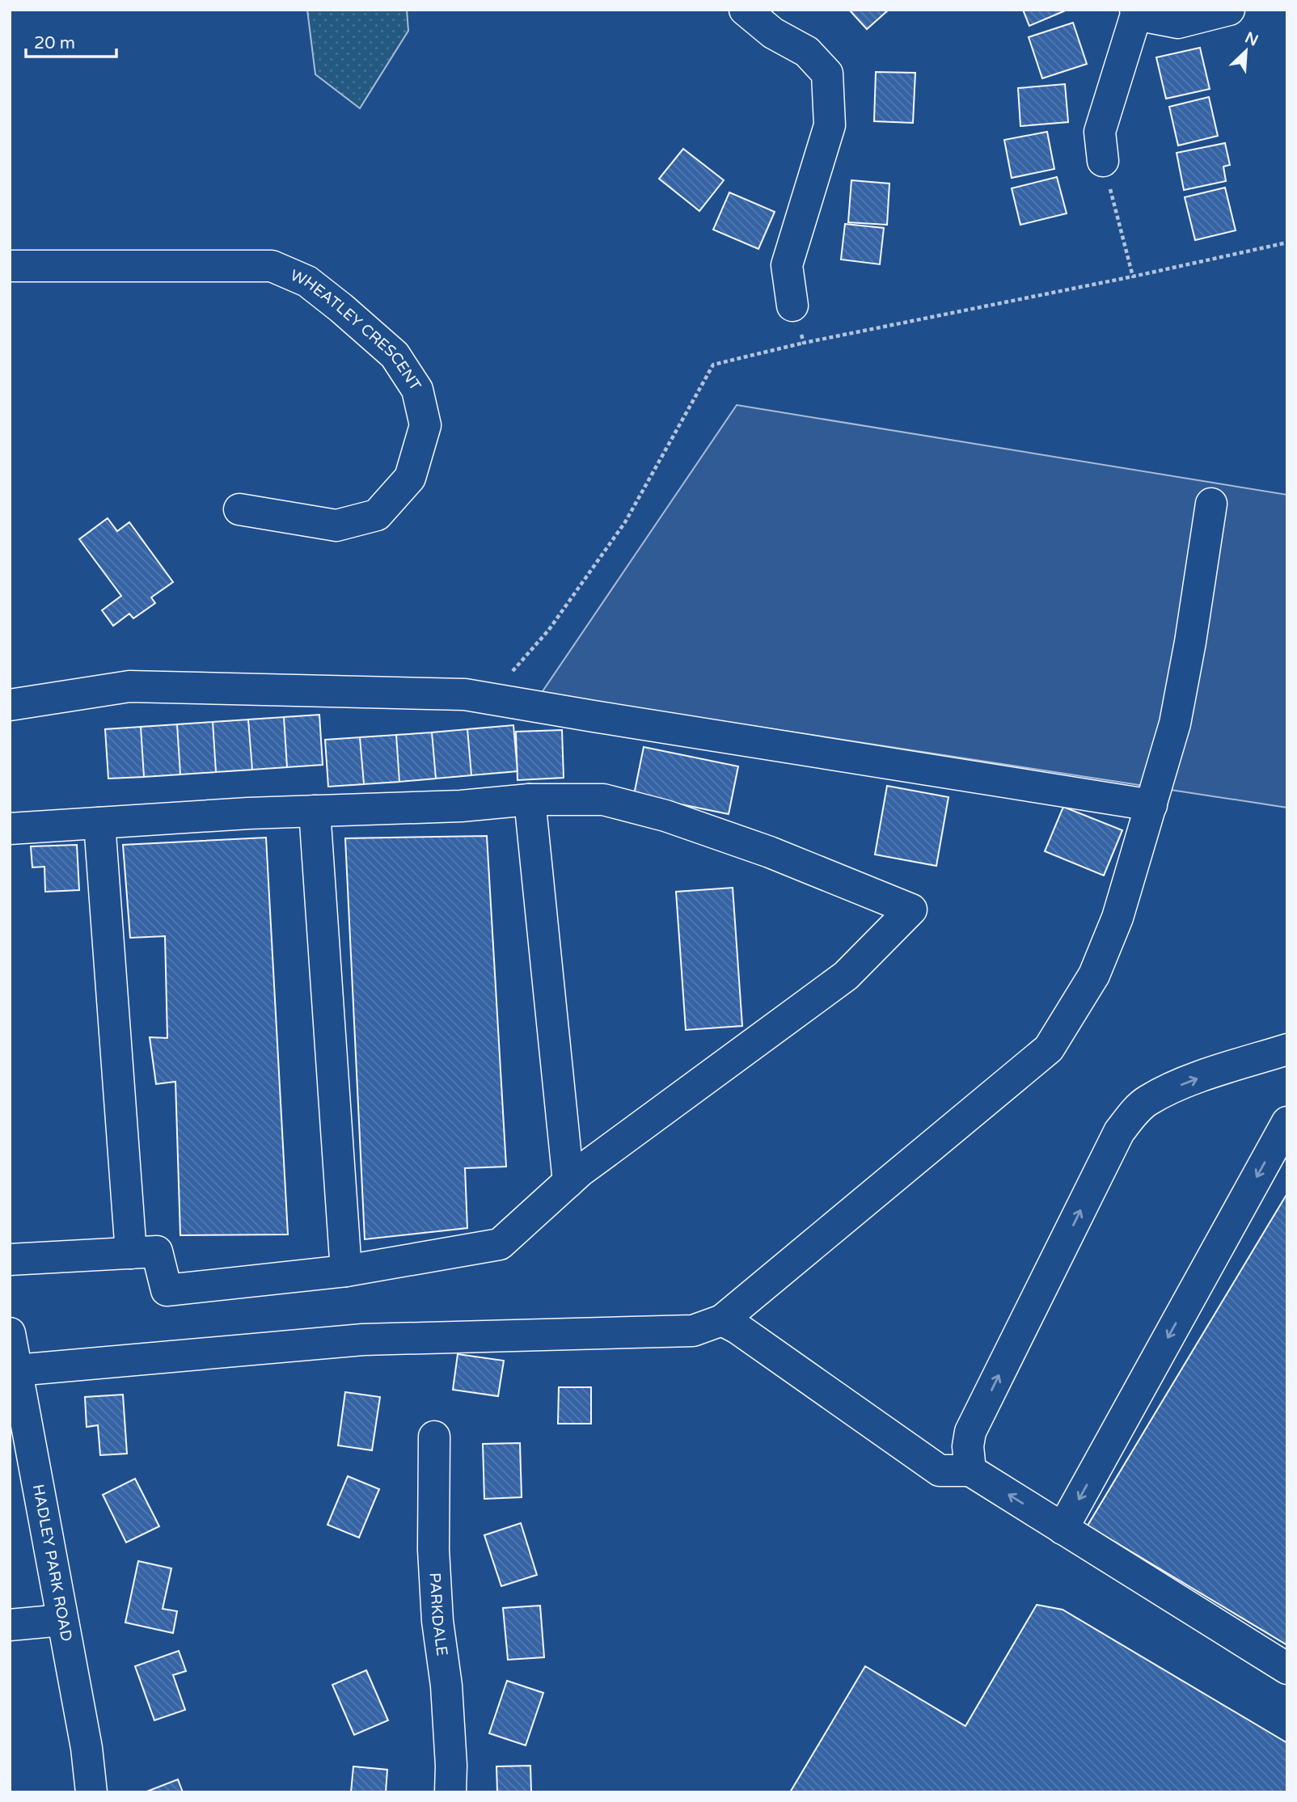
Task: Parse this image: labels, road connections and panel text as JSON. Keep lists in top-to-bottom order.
{
  "streets": {
    "street": ["WHEATLEY CRESCENT", "HADLEY PARK ROAD", "PARKDALE"]
  },
  "scale_bar": "20 m",
  "north": "top right"
}
